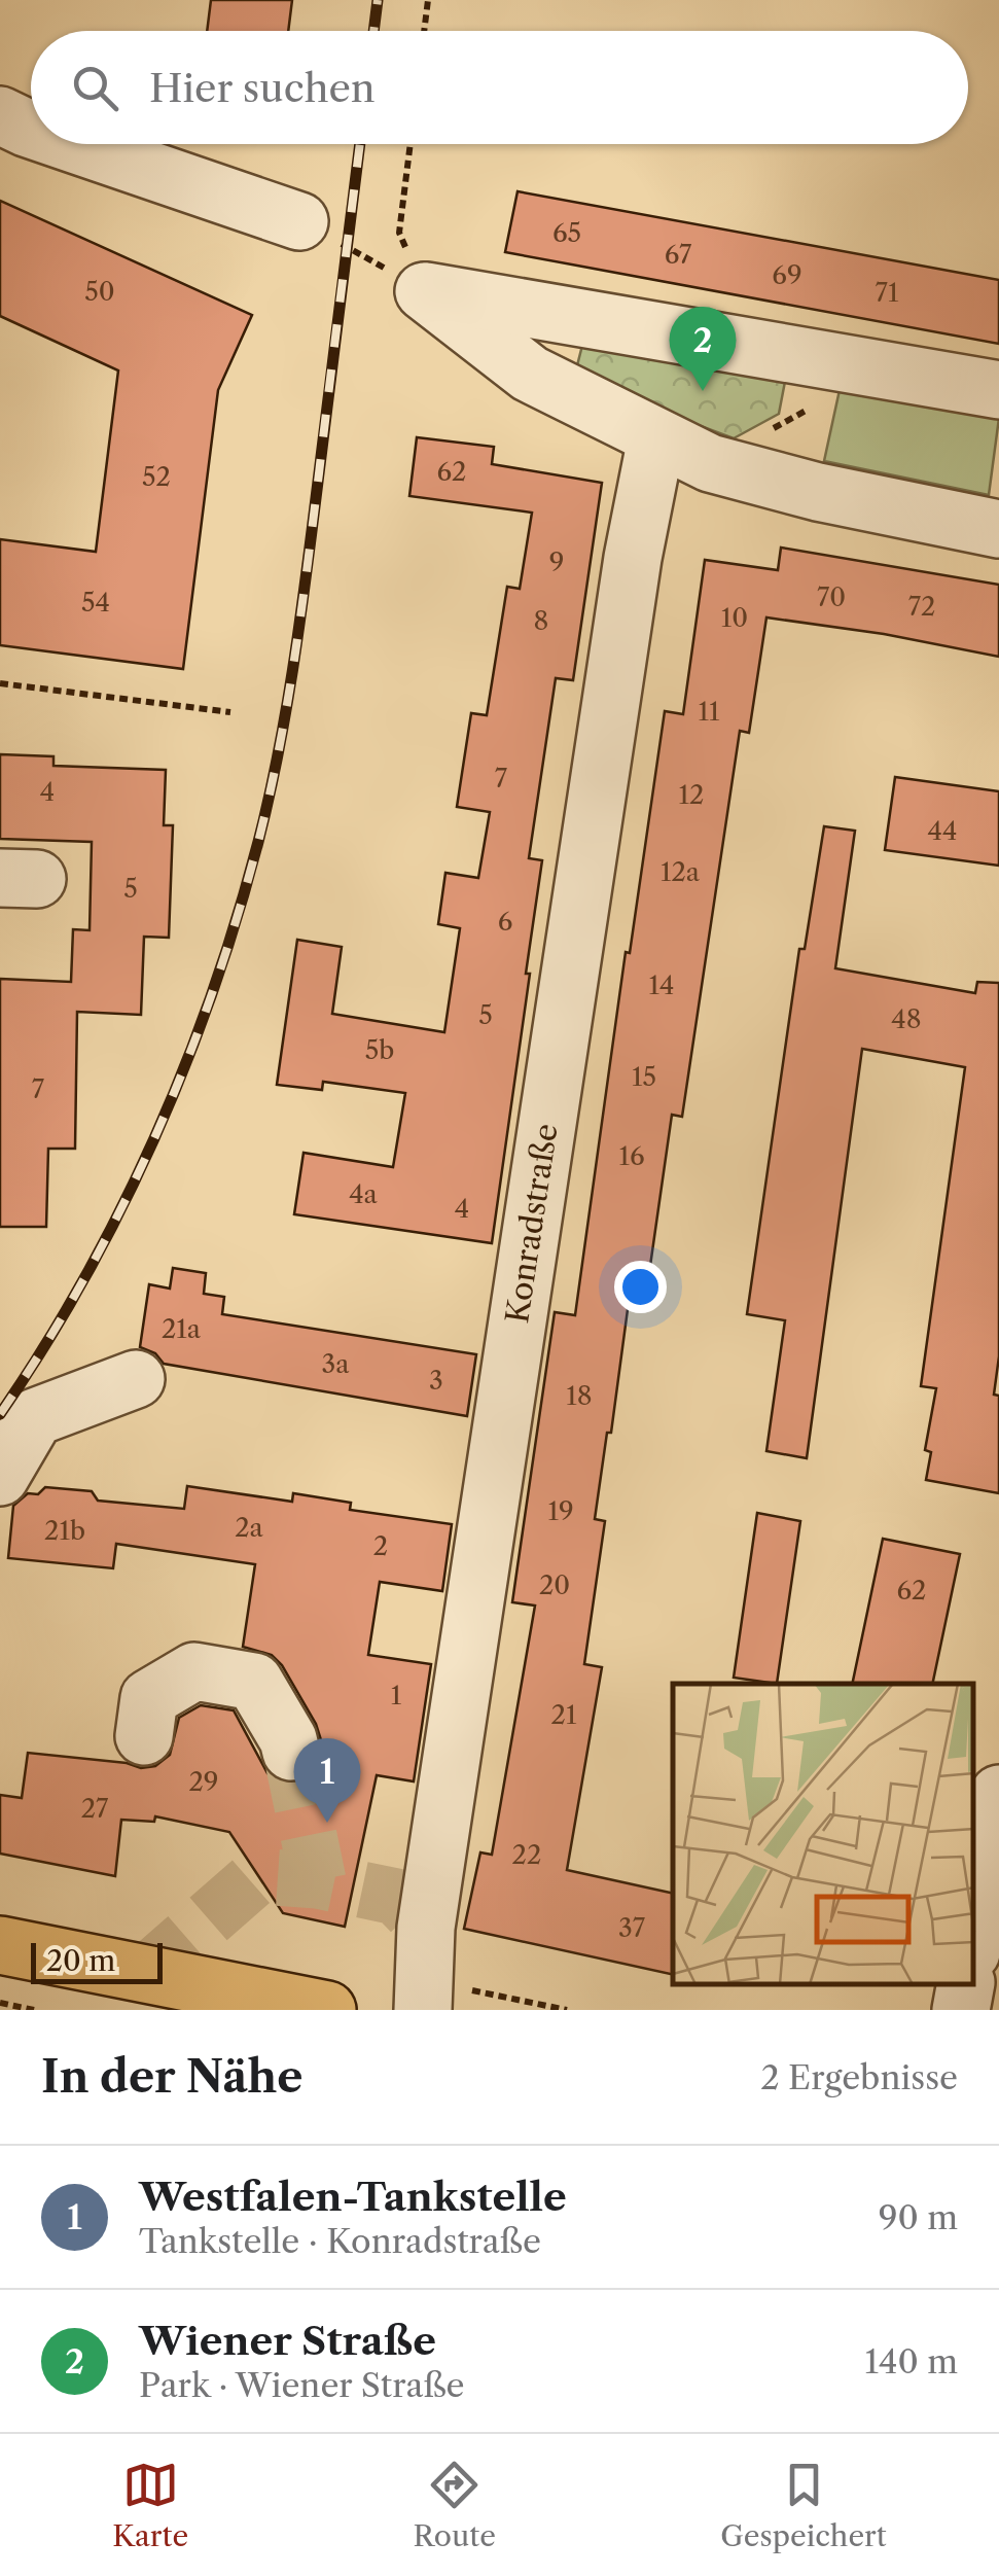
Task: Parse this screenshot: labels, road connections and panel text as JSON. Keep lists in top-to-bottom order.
{
  "streets": {
    "street": ["Konradstraße"]
  },
  "house_numbers": [
    "65",
    "67",
    "69",
    "50",
    "71",
    "62",
    "52",
    "9",
    "70",
    "54",
    "72",
    "10",
    "8",
    "11",
    "7",
    "4",
    "12",
    "44",
    "12a",
    "5",
    "6",
    "14",
    "5",
    "48",
    "5b",
    "15",
    "7",
    "16",
    "4a",
    "4",
    "21a",
    "3a",
    "3",
    "18",
    "19",
    "2a",
    "21b",
    "2",
    "20",
    "62",
    "1",
    "21",
    "29",
    "27",
    "22",
    "37"
  ],
  "scale_bar": "20 m",
  "page": {
    "search": "Hier suchen",
    "pins": ["2", "1"],
    "scale": "20 m",
    "heading": ["In der Nähe", "2 Ergebnisse"],
    "list": [
      {
        "mark": "1",
        "name": "Westfalen-Tankstelle",
        "note": "Tankstelle · Konradstraße",
        "value": "90 m"
      },
      {
        "mark": "2",
        "name": "Wiener Straße",
        "note": "Park · Wiener Straße",
        "value": "140 m"
      }
    ],
    "nav": ["Karte", "Route", "Gespeichert"]
  }
}
